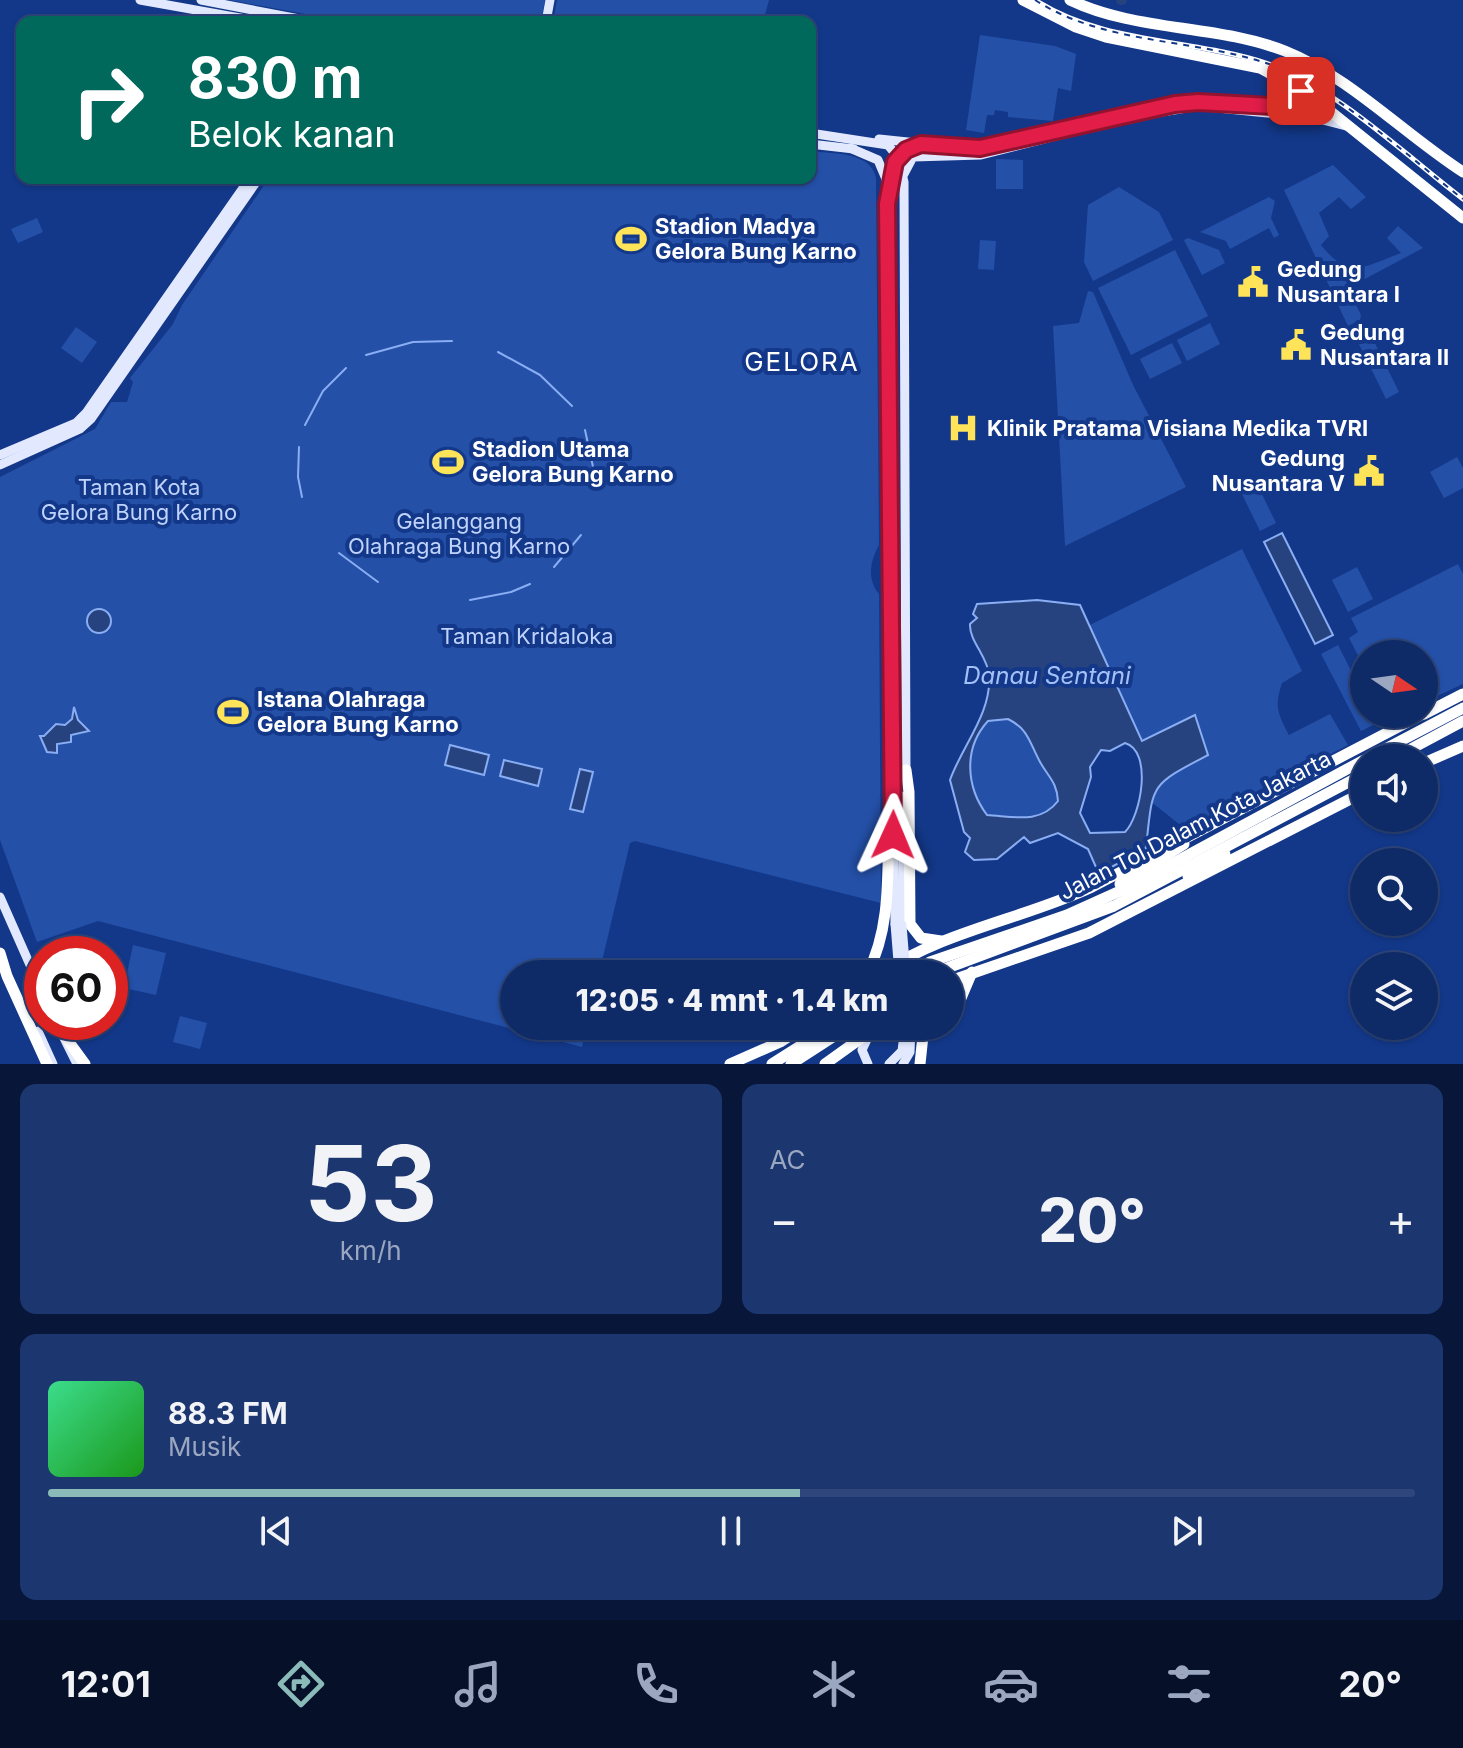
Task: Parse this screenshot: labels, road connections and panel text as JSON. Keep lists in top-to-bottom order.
{
  "streets": {
    "highway": ["Jalan Tol Dalam Kota Jakarta"]
  },
  "districts": ["GELORA"],
  "water": ["Danau Sentani"],
  "parks": ["Taman Kota Gelora Bung Karno", "Gelanggang Olahraga Bung Karno", "Taman Kridaloka"],
  "places": {
    "sports": ["Stadion Madya Gelora Bung Karno", "Stadion Utama Gelora Bung Karno", "Istana Olahraga Gelora Bung Karno"],
    "public building": ["Gedung Nusantara I", "Gedung Nusantara II", "Gedung Nusantara V"],
    "hospital": ["Klinik Pratama Visiana Medika TVRI"]
  },
  "north": "right",
  "page": {
    "turn": ["830 m", "Belok kanan"],
    "limit": "60",
    "trip": "12:05 · 4 mnt · 1.4 km",
    "tile": [
      ["53", "km/h"],
      "AC"
    ],
    "heat": ["−", "20°", "+"],
    "song": ["88.3 FM", "Musik"],
    "tabs": ["12:01", "20°"]
  }
}
